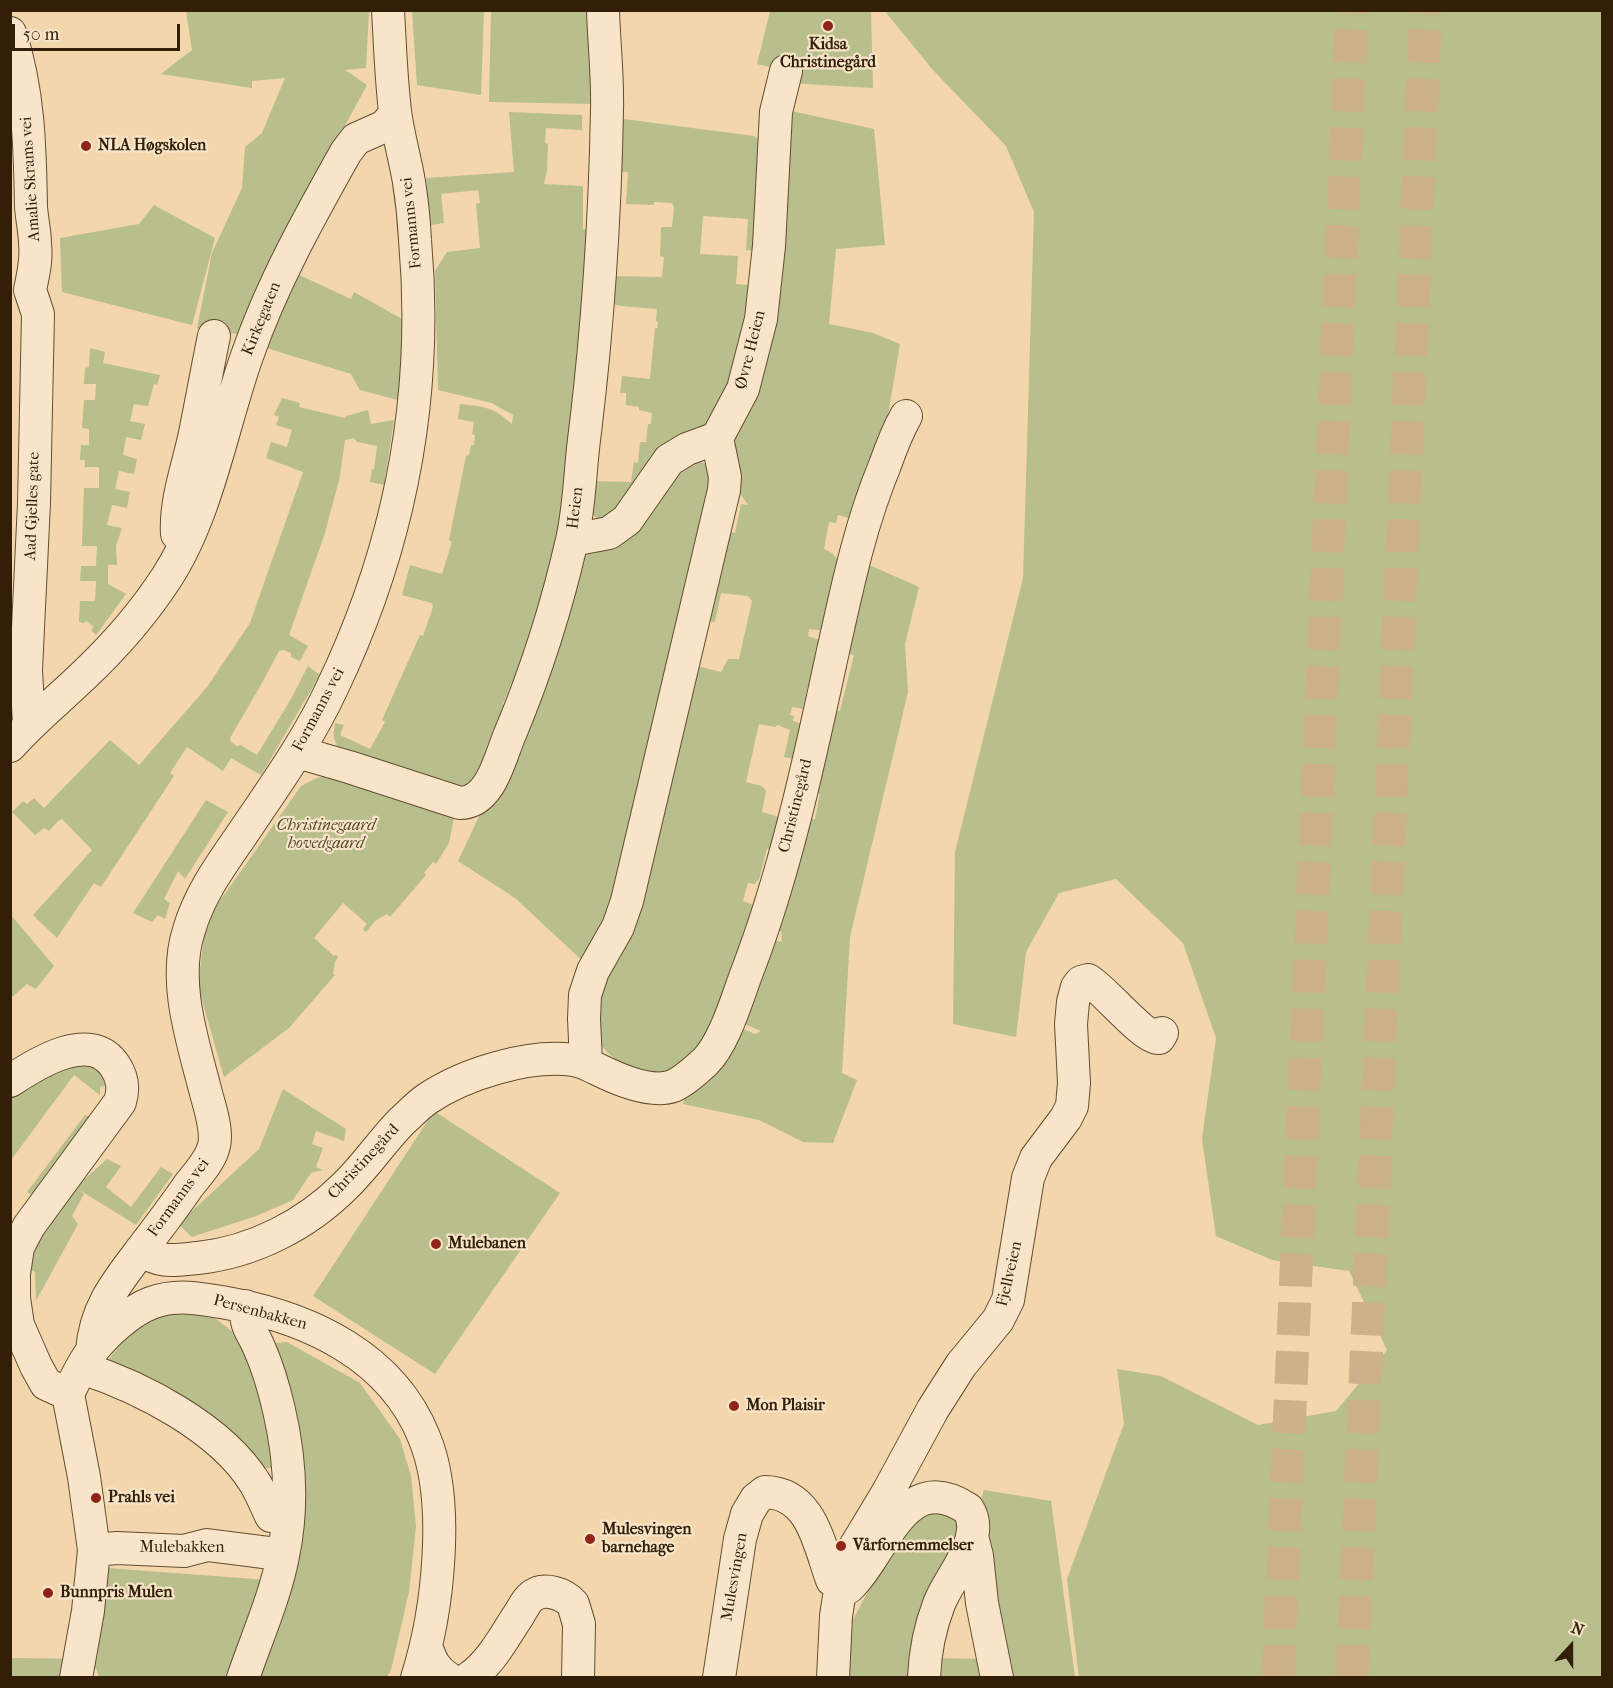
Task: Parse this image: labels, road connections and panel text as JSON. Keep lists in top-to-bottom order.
{
  "streets": {
    "street": [
      "Amalie Skrams vei",
      "Formanns vei",
      "Kirkegaten",
      "Øvre Heien",
      "Aad Gjelles gate",
      "Heien",
      "Christinegård",
      "Fjellveien",
      "Persenbakken",
      "Mulebakken",
      "Mulesvingen"
    ]
  },
  "crossings": [
    ["Amalie Skrams vei", "Aad Gjelles gate"],
    ["Formanns vei", "Kirkegaten"],
    ["Formanns vei", "Heien"],
    ["Formanns vei", "Christinegård"],
    ["Formanns vei", "Persenbakken"],
    ["Kirkegaten", "Aad Gjelles gate"],
    ["Fjellveien", "Mulesvingen"]
  ],
  "parks": ["Christinegaard hovedgaard"],
  "places": [
    "Kidsa Christinegård",
    "NLA Høgskolen",
    "Mulebanen",
    "Mon Plaisir",
    "Prahls vei",
    "Mulesvingen barnehage",
    "Vårfornemmelser",
    "Bunnpris Mulen"
  ],
  "scale_bar": "50 m",
  "north": "top"
}
